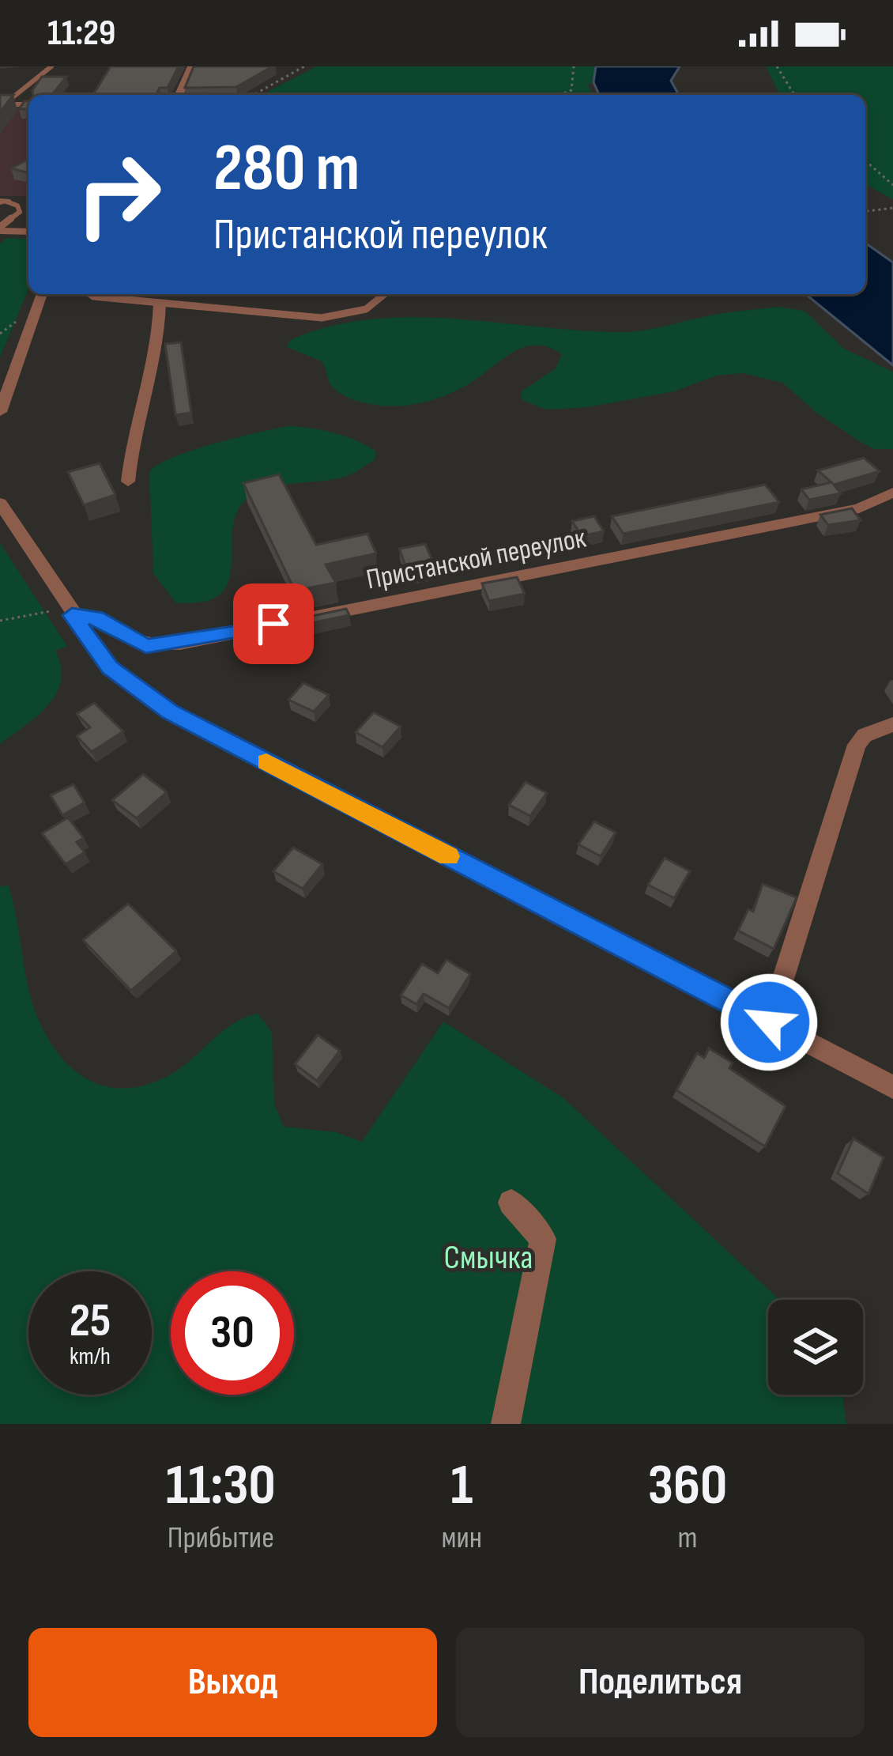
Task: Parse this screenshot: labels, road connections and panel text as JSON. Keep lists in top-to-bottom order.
{
  "streets": {
    "street": ["Пристанской переулок"]
  },
  "parks": ["Смычка"],
  "page": {
    "status": "11:29",
    "turn": ["280 m", "Пристанской переулок"],
    "speed": "25 km/h",
    "limit": "30",
    "eta": [
      "11:30",
      "Прибытие",
      "1",
      "мин",
      "360",
      "m"
    ],
    "buttons": ["Выход", "Поделиться"]
  }
}
